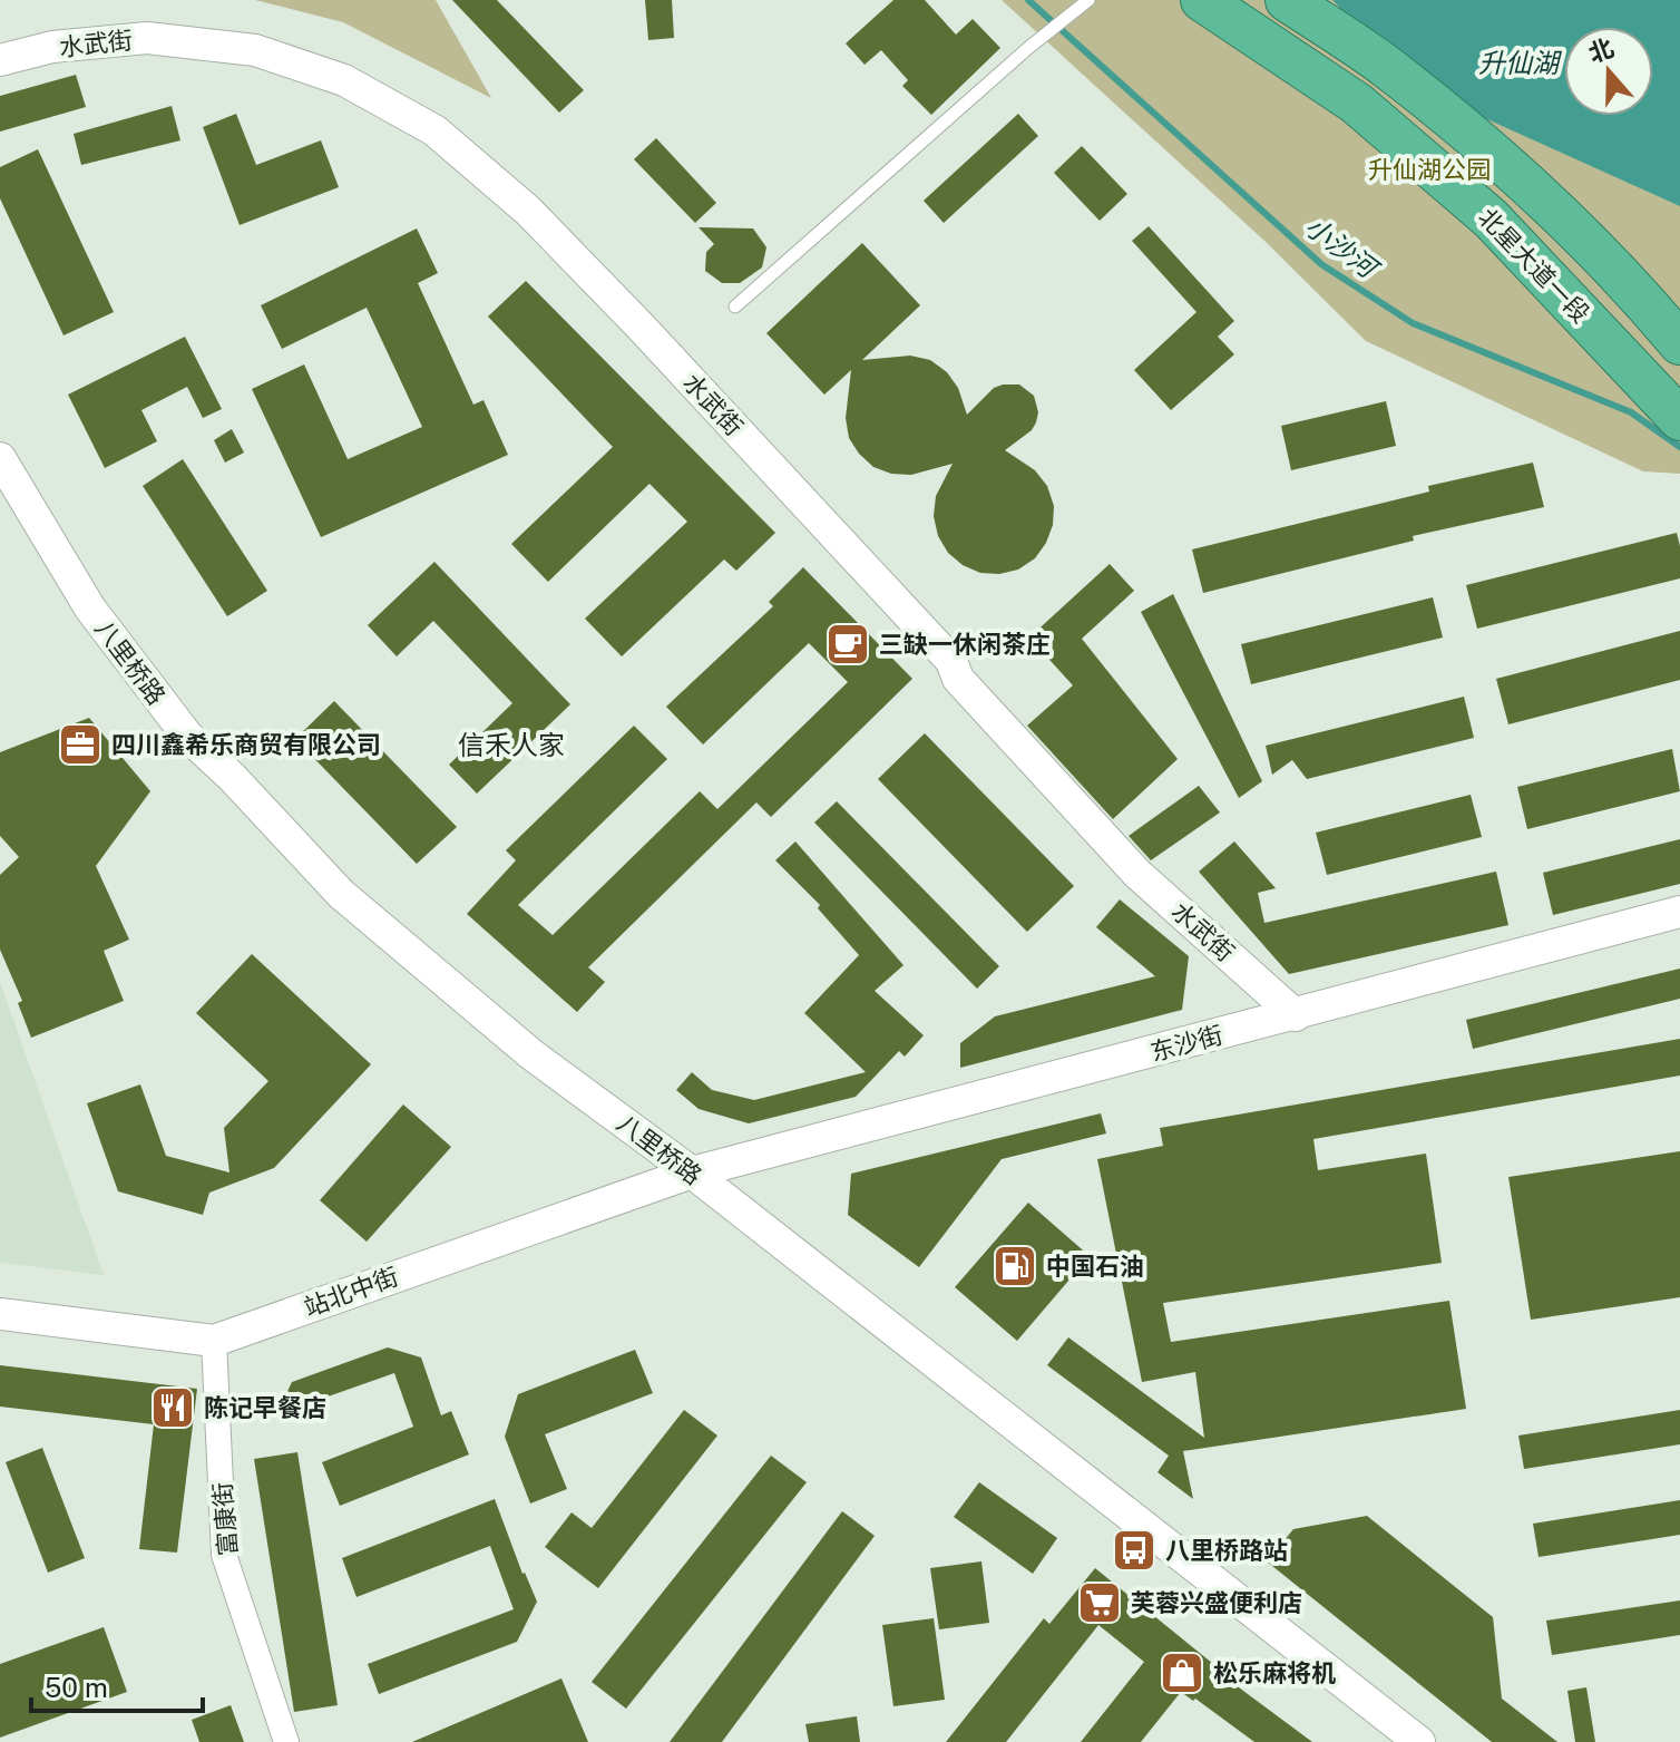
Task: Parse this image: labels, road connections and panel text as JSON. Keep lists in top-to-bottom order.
{
  "streets": {
    "highway": ["北星大道一段"],
    "street": [
      "水武街",
      "八里桥路",
      "东沙街",
      "站北中街",
      "富康街"
    ]
  },
  "crossings": [
    ["水武街", "东沙街"],
    ["八里桥路", "东沙街"],
    ["八里桥路", "站北中街"],
    ["东沙街", "站北中街"],
    ["站北中街", "富康街"]
  ],
  "districts": ["信禾人家"],
  "water": ["升仙湖", "小沙河"],
  "parks": ["升仙湖公园"],
  "places": {
    "cafe": ["三缺一休闲茶庄"],
    "office": ["四川鑫希乐商贸有限公司"],
    "fuel station": ["中国石油"],
    "restaurant": ["陈记早餐店"],
    "bus stop": ["八里桥路站"],
    "supermarket": ["芙蓉兴盛便利店"],
    "shop": ["松乐麻将机"]
  },
  "scale_bar": "50 m",
  "north": "top"
}
